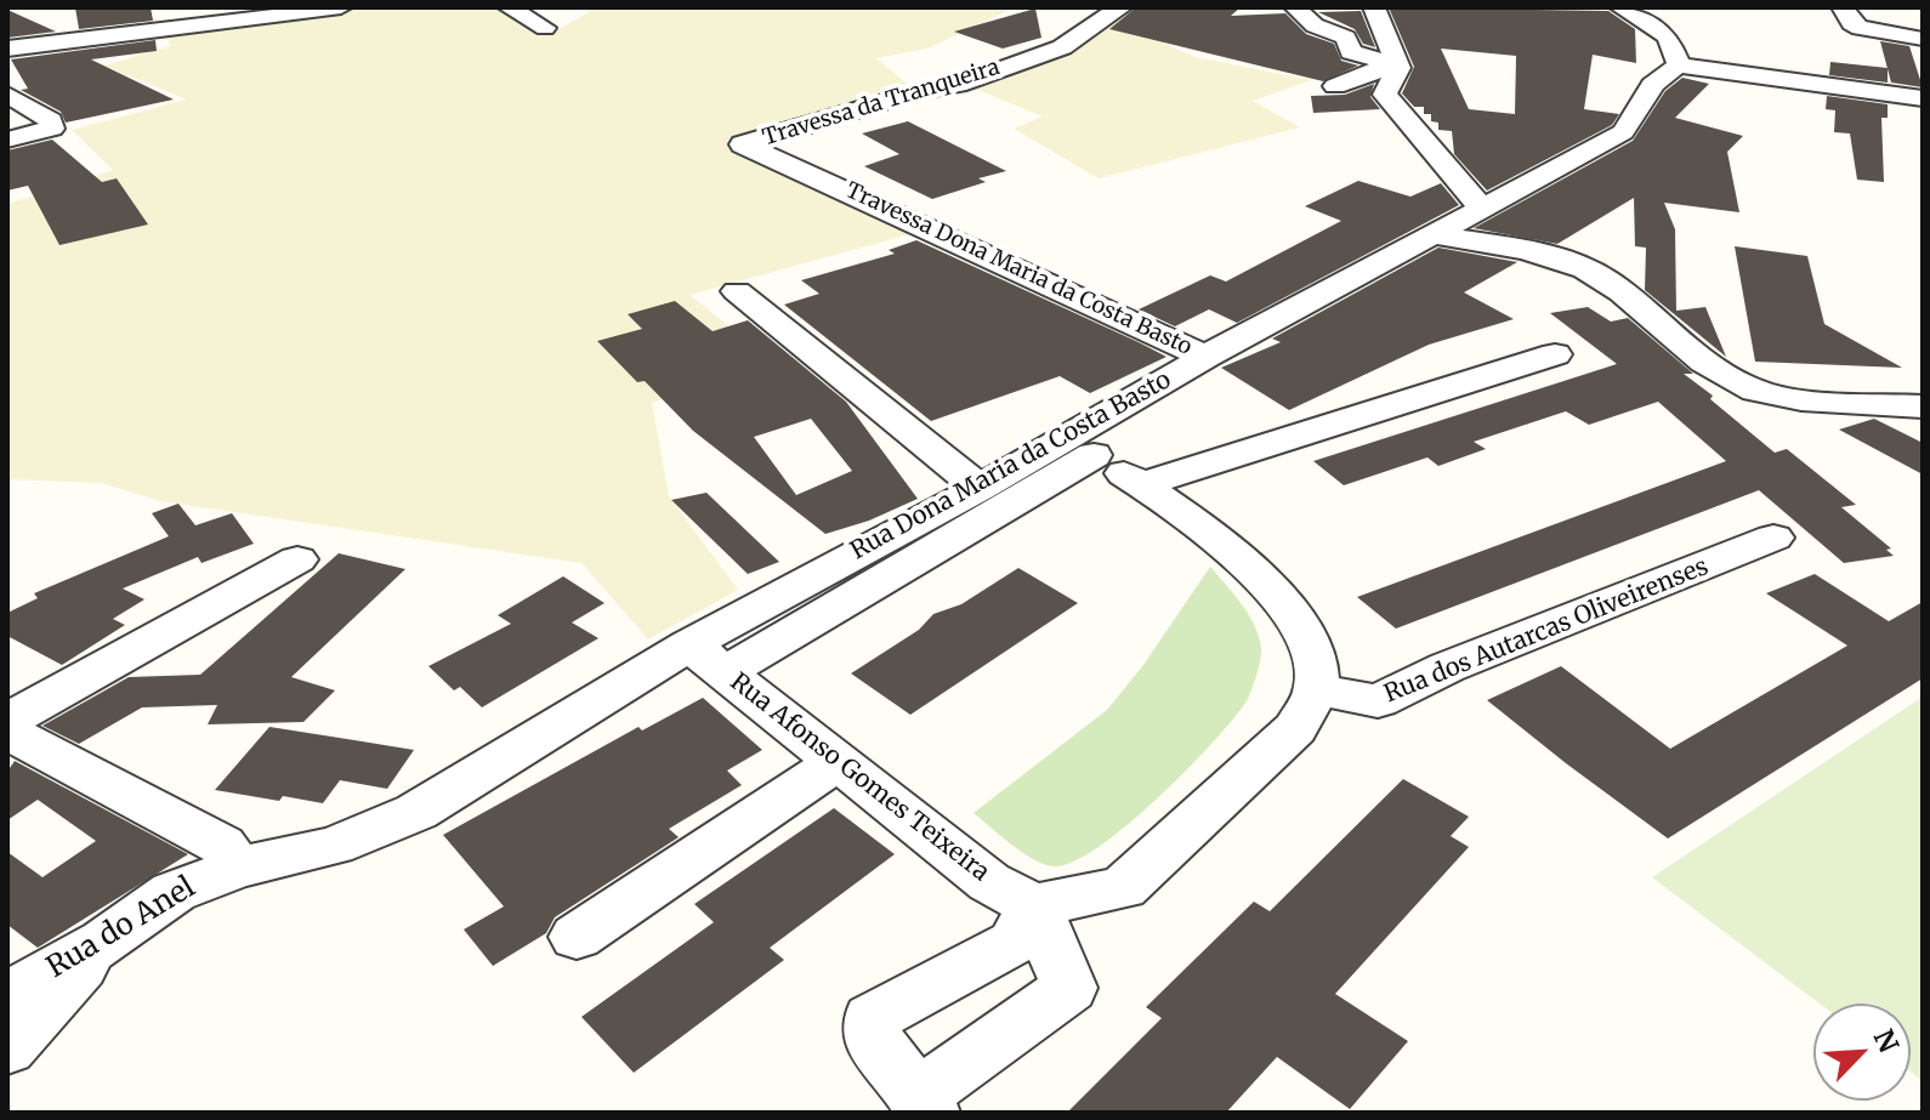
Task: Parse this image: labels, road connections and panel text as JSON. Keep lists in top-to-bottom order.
{
  "streets": {
    "street": [
      "Travessa da Tranqueira",
      "Travessa Dona Maria da Costa Basto",
      "Rua Dona Maria da Costa Basto",
      "Rua dos Autarcas Oliveirenses",
      "Rua Afonso Gomes Teixeira",
      "Rua do Anel"
    ]
  },
  "crossings": [
    ["Travessa da Tranqueira", "Travessa Dona Maria da Costa Basto"],
    ["Travessa Dona Maria da Costa Basto", "Rua Dona Maria da Costa Basto"],
    ["Rua Dona Maria da Costa Basto", "Rua Afonso Gomes Teixeira"],
    ["Rua Dona Maria da Costa Basto", "Rua do Anel"]
  ],
  "north": "top right"
}
